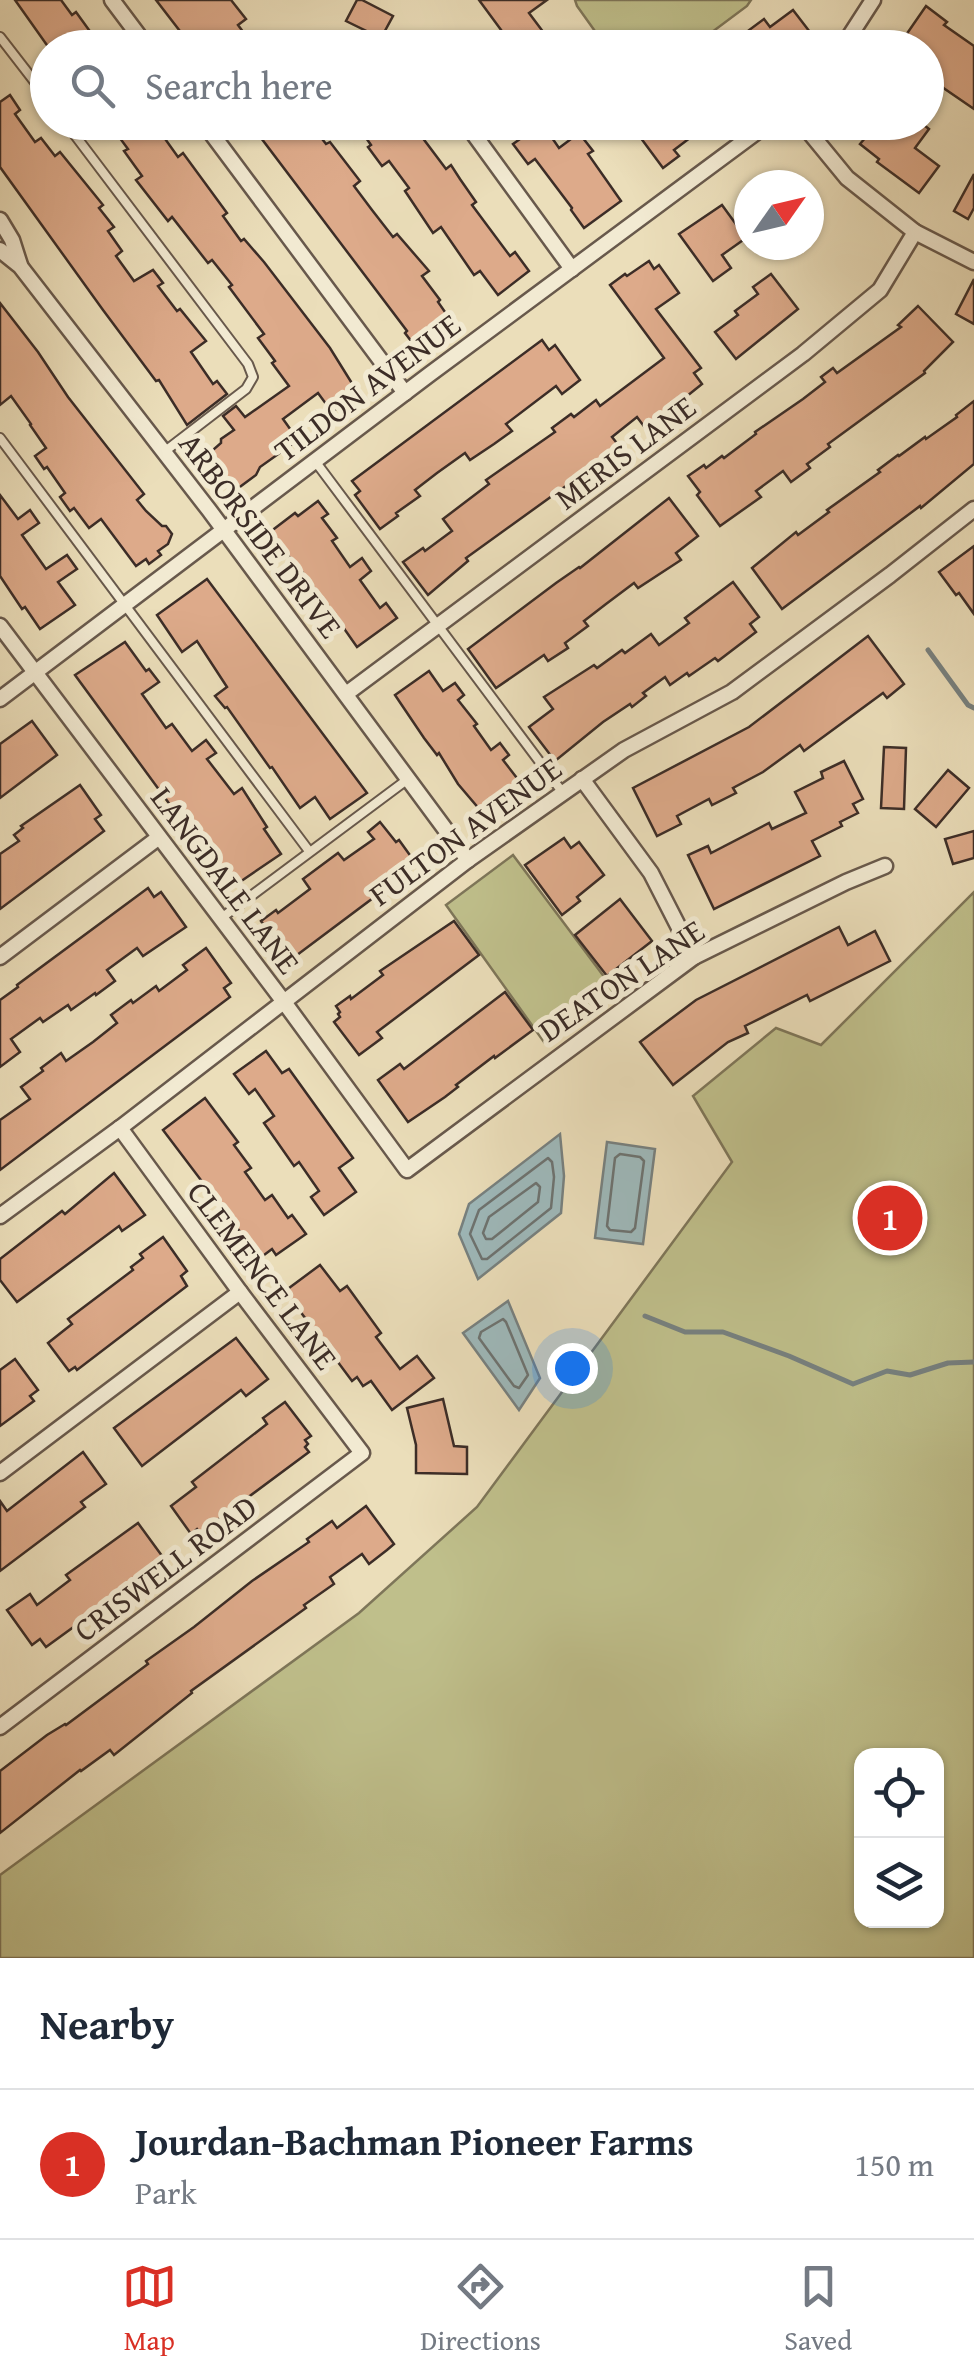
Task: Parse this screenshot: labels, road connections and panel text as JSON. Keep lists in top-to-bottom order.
{
  "streets": {
    "street": [
      "TILDON AVENUE",
      "MERIS LANE",
      "ARBORSIDE DRIVE",
      "FULTON AVENUE",
      "LANGDALE LANE",
      "DEATON LANE",
      "CLEMENCE LANE",
      "CRISWELL ROAD"
    ]
  },
  "crossings": [
    ["TILDON AVENUE", "ARBORSIDE DRIVE"],
    ["TILDON AVENUE", "LANGDALE LANE"],
    ["MERIS LANE", "ARBORSIDE DRIVE"],
    ["ARBORSIDE DRIVE", "FULTON AVENUE"],
    ["FULTON AVENUE", "LANGDALE LANE"],
    ["FULTON AVENUE", "CLEMENCE LANE"],
    ["LANGDALE LANE", "DEATON LANE"],
    ["CLEMENCE LANE", "CRISWELL ROAD"]
  ],
  "north": "top right",
  "page": {
    "search": "Search here",
    "pins": "1",
    "heading": "Nearby",
    "list": [
      {
        "mark": "1",
        "name": "Jourdan-Bachman Pioneer Farms",
        "note": "Park",
        "value": "150 m"
      }
    ],
    "nav": ["Map", "Directions", "Saved"]
  }
}
